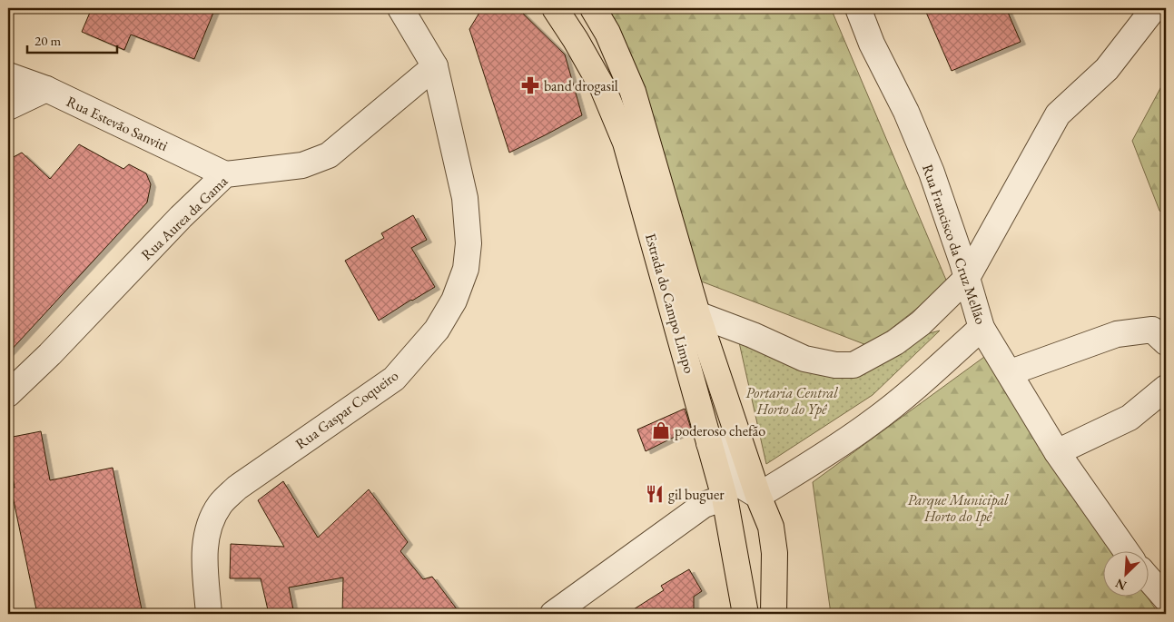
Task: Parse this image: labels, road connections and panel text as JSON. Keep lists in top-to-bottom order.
{
  "streets": {
    "main road": ["Estrada do Campo Limpo"],
    "street": [
      "Rua Estevão Sanviti",
      "Rua Aurea da Gama",
      "Rua Francisco da Cruz Mellão",
      "Rua Gaspar Coqueiro"
    ]
  },
  "crossings": [
    ["Rua Estevão Sanviti", "Rua Aurea da Gama"],
    ["Rua Aurea da Gama", "Rua Gaspar Coqueiro"]
  ],
  "parks": ["Portaria Central Horto do Ypê", "Parque Municipal Horto do Ipê"],
  "places": {
    "pharmacy": ["band drogasil"],
    "shop": ["poderoso chefão"],
    "restaurant": ["gil buguer"]
  },
  "scale_bar": "20 m",
  "north": "bottom left"
}
